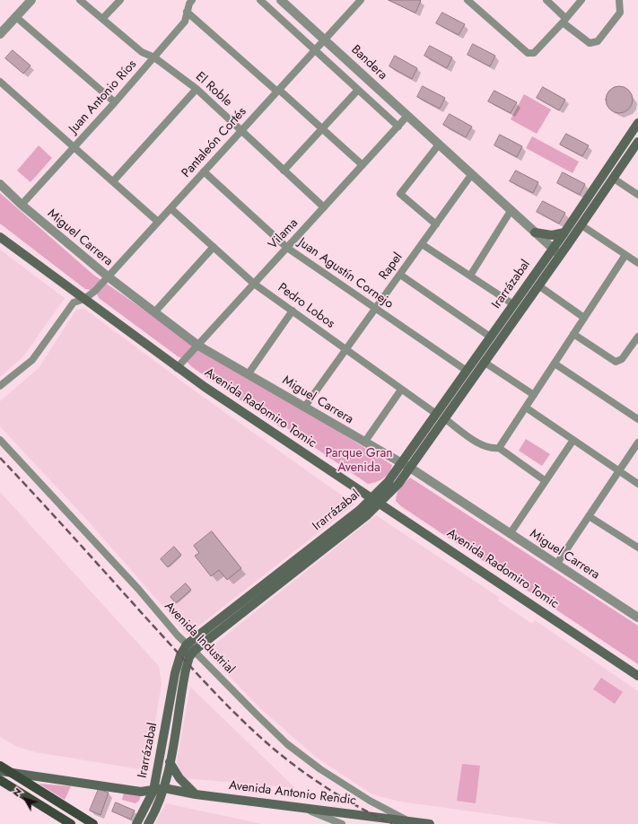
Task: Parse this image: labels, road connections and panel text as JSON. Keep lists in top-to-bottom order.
{
  "streets": {
    "main road": ["Irarrázabal", "Avenida Radomiro Tomic", "Avenida Antonio Rendic"],
    "street": [
      "Bandera",
      "El Roble",
      "Juan Antonio Ríos",
      "Pantaleón Cortés",
      "Vilama",
      "Miguel Carrera",
      "Rapel",
      "Juan Agustín Cornejo",
      "Pedro Lobos",
      "Avenida Industrial"
    ]
  },
  "crossings": [
    ["Bandera", "Pantaleón Cortés"],
    ["Bandera", "Vilama"],
    ["Bandera", "Rapel"],
    ["Bandera", "Irarrázabal"],
    ["El Roble", "Juan Antonio Ríos"],
    ["El Roble", "Pantaleón Cortés"],
    ["El Roble", "Vilama"],
    ["Juan Antonio Ríos", "Miguel Carrera"],
    ["Pantaleón Cortés", "Miguel Carrera"],
    ["Pantaleón Cortés", "Juan Agustín Cornejo"],
    ["Pantaleón Cortés", "Pedro Lobos"],
    ["Pantaleón Cortés", "Avenida Radomiro Tomic"],
    ["Vilama", "Miguel Carrera"],
    ["Vilama", "Juan Agustín Cornejo"],
    ["Vilama", "Pedro Lobos"],
    ["Vilama", "Avenida Radomiro Tomic"],
    ["Miguel Carrera", "Rapel"],
    ["Miguel Carrera", "Irarrázabal"],
    ["Rapel", "Juan Agustín Cornejo"],
    ["Rapel", "Pedro Lobos"],
    ["Juan Agustín Cornejo", "Irarrázabal"],
    ["Irarrázabal", "Pedro Lobos"],
    ["Irarrázabal", "Avenida Radomiro Tomic"],
    ["Irarrázabal", "Avenida Industrial"],
    ["Irarrázabal", "Avenida Antonio Rendic"],
    ["Avenida Industrial", "Avenida Antonio Rendic"]
  ],
  "parks": ["Parque Gran Avenida"],
  "north": "top left"
}
